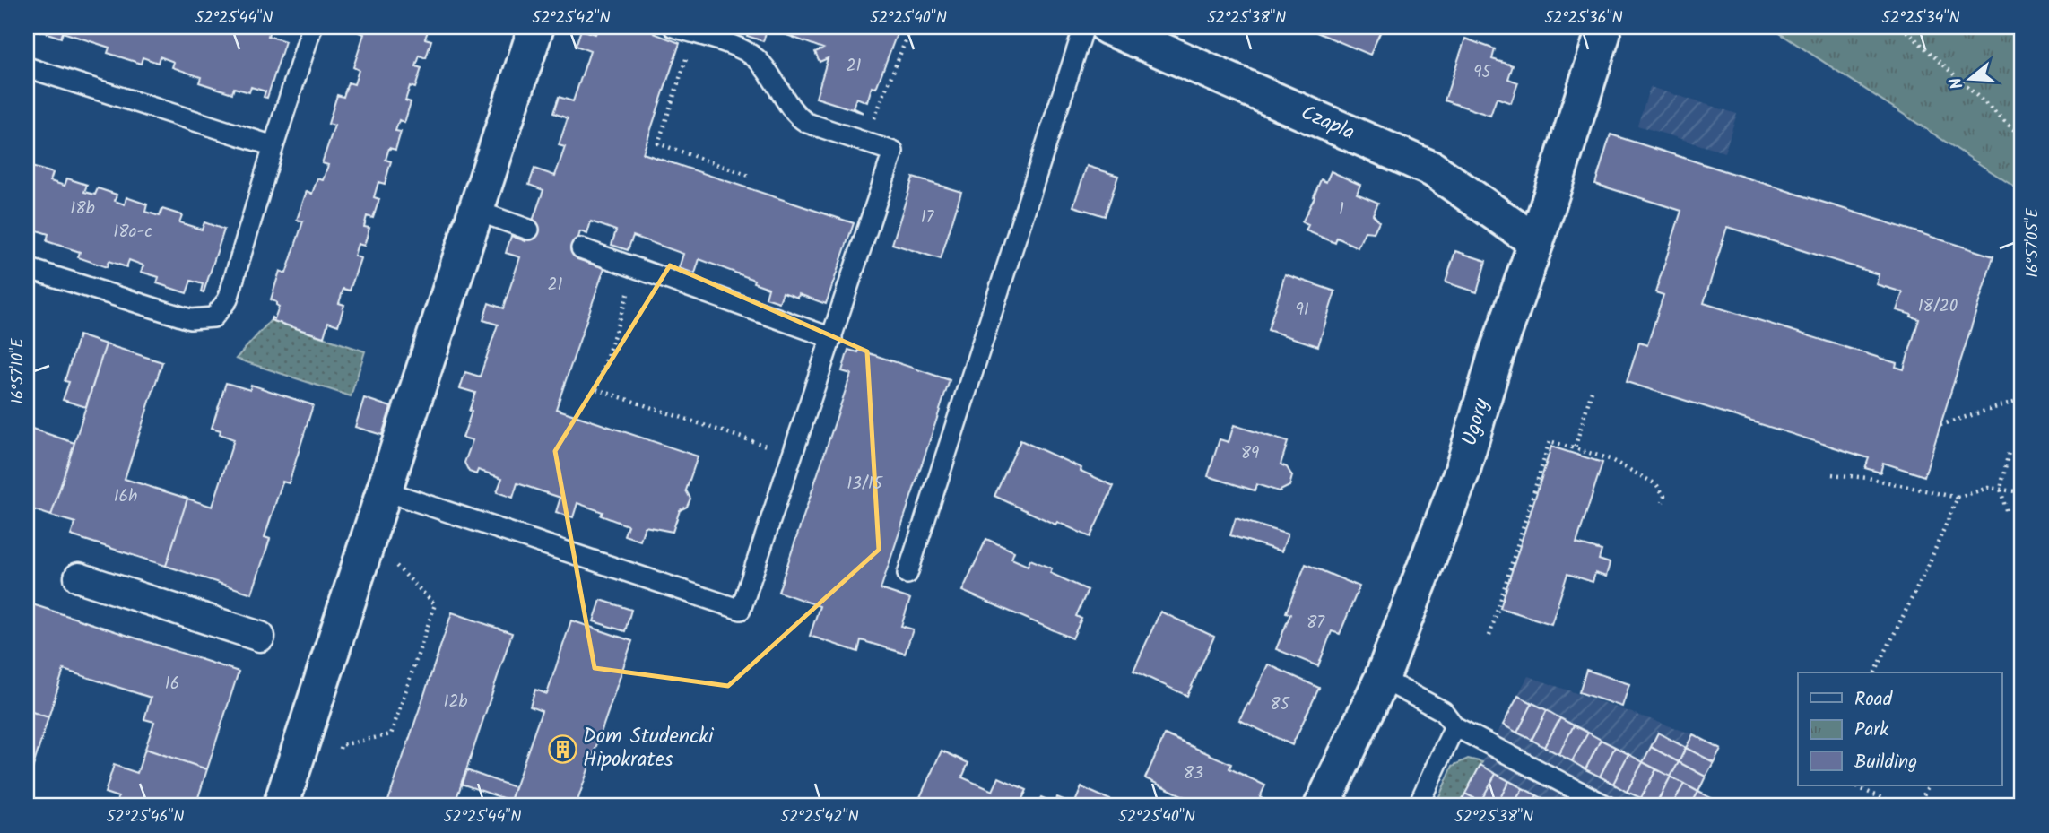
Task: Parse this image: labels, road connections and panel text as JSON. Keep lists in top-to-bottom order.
{
  "streets": {
    "street": ["Czapla", "Ugory"]
  },
  "crossings": [
    ["Czapla", "Ugory"]
  ],
  "places": {
    "building": ["Dom Studencki Hipokrates"]
  },
  "house_numbers": [
    "21",
    "95",
    "18b",
    "1",
    "17",
    "18a-c",
    "21",
    "18/20",
    "91",
    "89",
    "13/15",
    "16h",
    "87",
    "16",
    "12b",
    "85",
    "83"
  ],
  "legend": ["Road", "Park", "Building"],
  "north": "left",
  "coordinates": [
    "52°25'44\"N",
    "52°25'42\"N",
    "52°25'40\"N",
    "52°25'38\"N",
    "52°25'36\"N",
    "52°25'34\"N",
    "16°57'05\"E",
    "16°57'10\"E",
    "52°25'46\"N"
  ]
}
